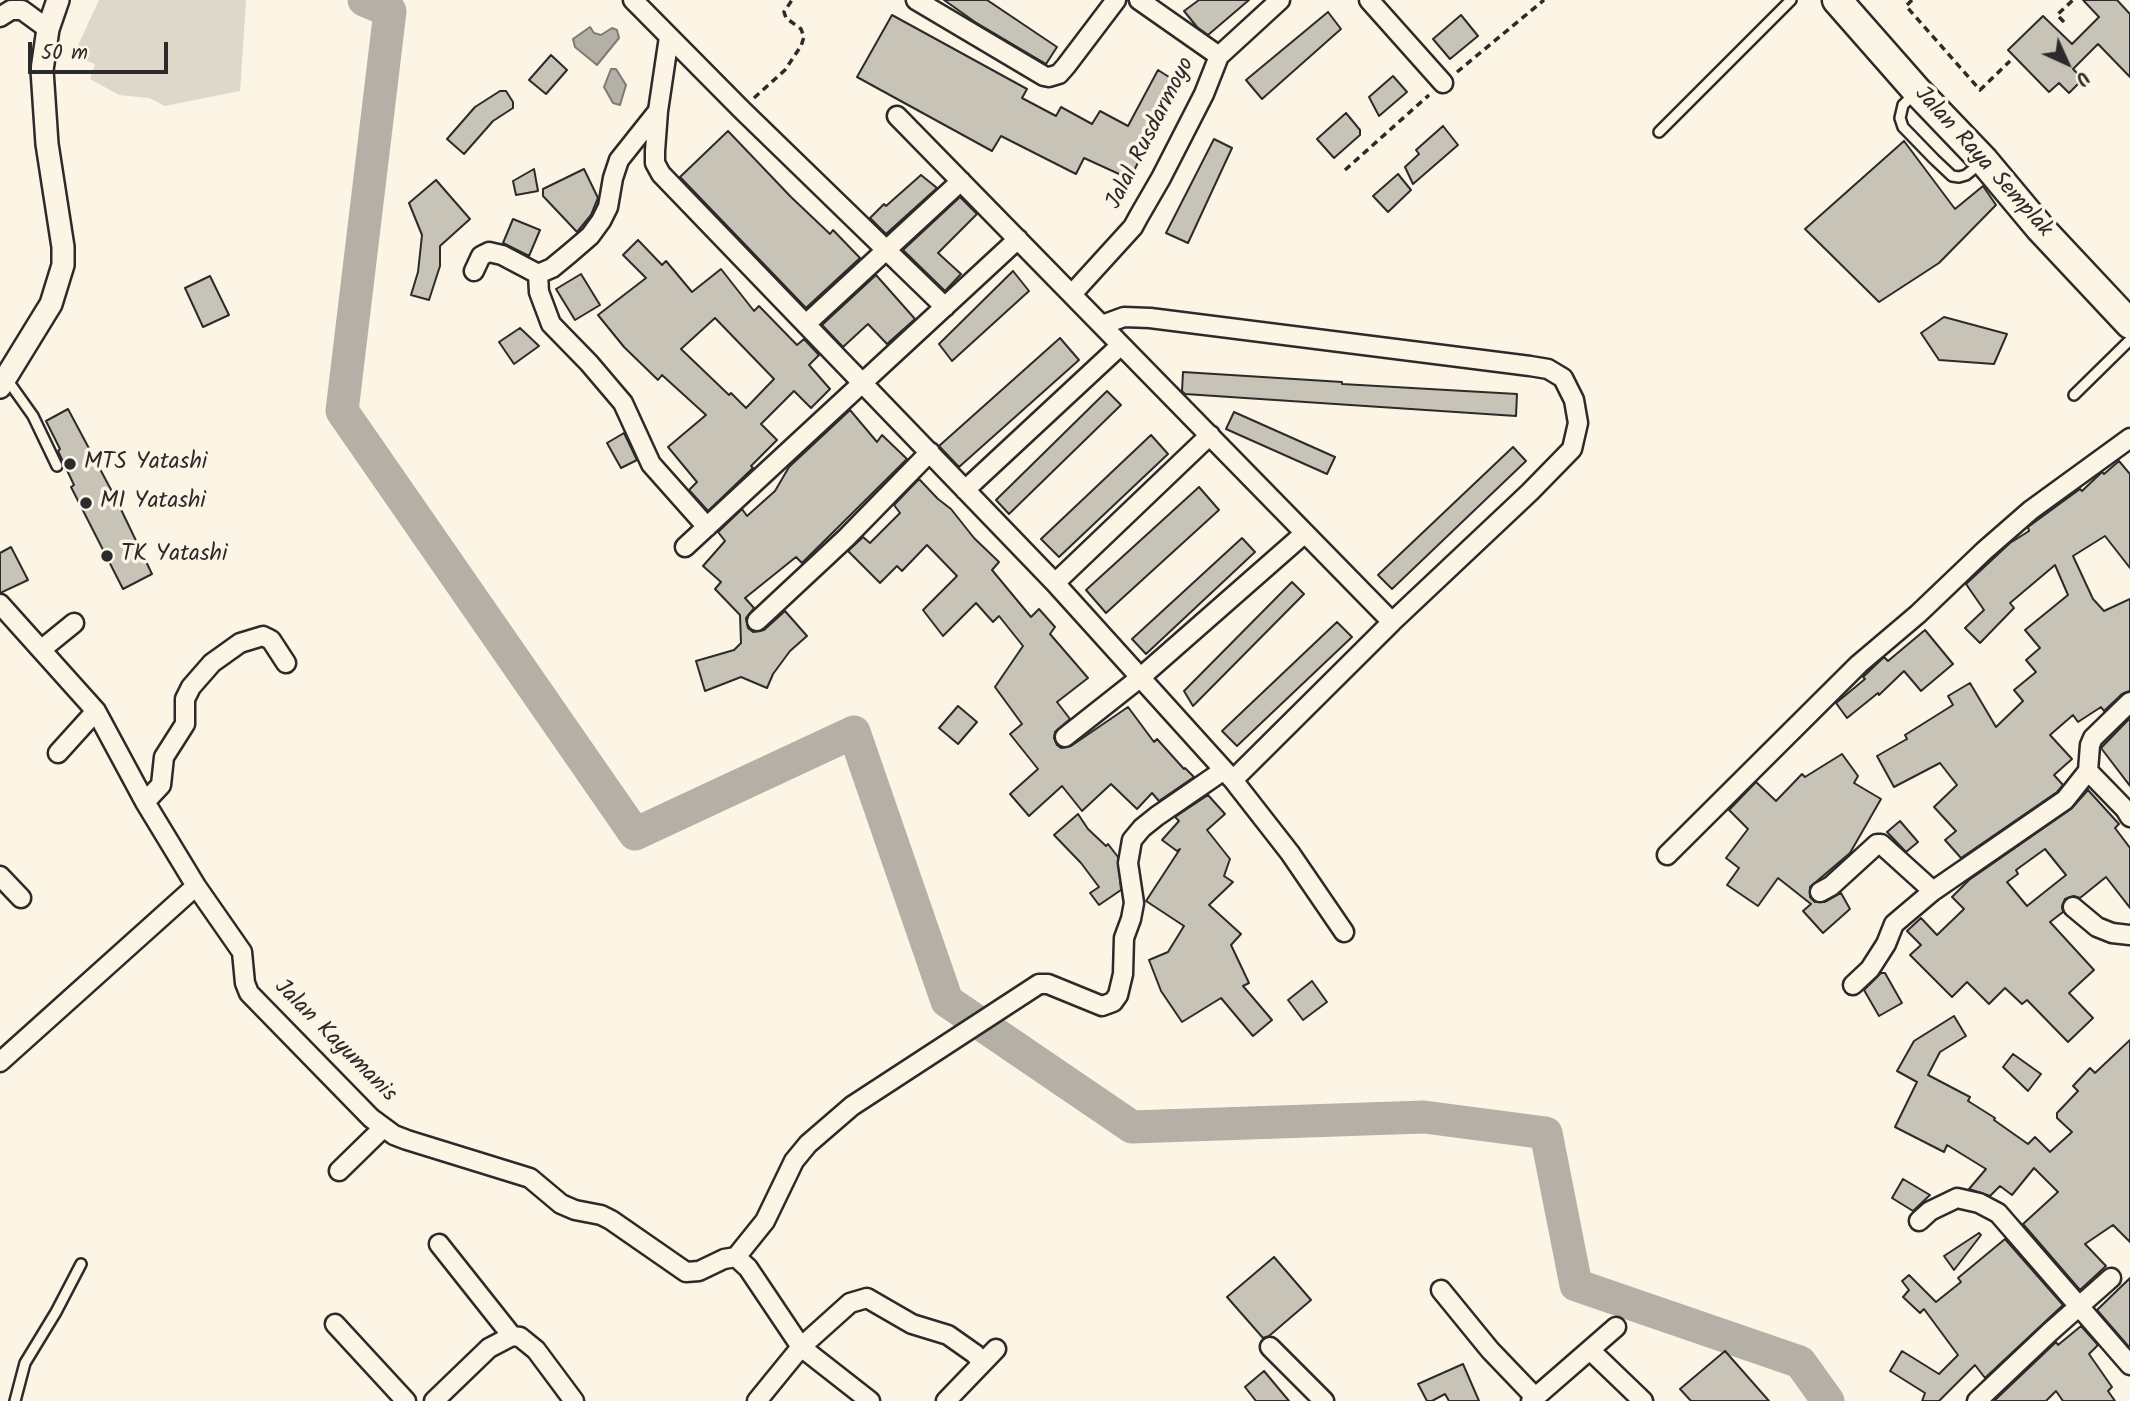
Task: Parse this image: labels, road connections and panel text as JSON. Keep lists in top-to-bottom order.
{
  "streets": {
    "main road": ["Jalan Raya Semplak"],
    "street": ["Jalal Rusdarmoyo", "Jalan Kayumanis"]
  },
  "places": ["MTS Yatashi", "MI Yatashi", "TK Yatashi"],
  "scale_bar": "50 m",
  "north": "bottom right"
}
